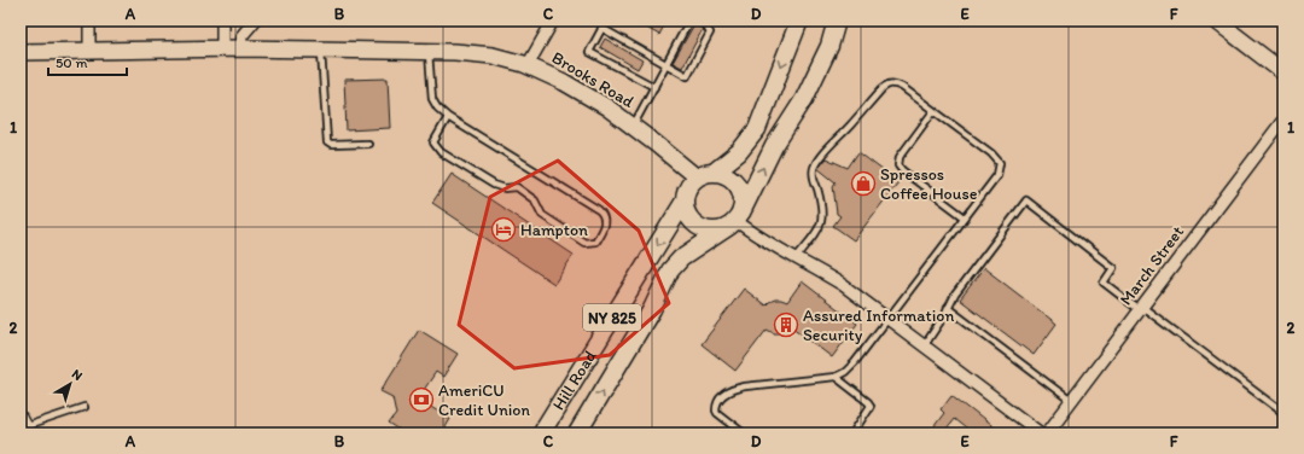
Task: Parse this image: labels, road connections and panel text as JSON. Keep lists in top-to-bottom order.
{
  "streets": {
    "main road": ["NY 825", "Hill Road"],
    "street": ["Brooks Road", "March Street"]
  },
  "crossings": [
    ["Brooks Road", "NY 825"],
    ["Brooks Road", "Hill Road"],
    ["NY 825", "Hill Road"]
  ],
  "places": {
    "shop": ["Spressos Coffee House"],
    "hotel": ["Hampton"],
    "building": ["Assured Information Security"],
    "bank": ["AmeriCU Credit Union"]
  },
  "scale_bar": "50 m",
  "north": "top right",
  "grid": {
    "columns": [
      "A",
      "B",
      "C",
      "D",
      "E",
      "F"
    ],
    "rows": ["1", "2"]
  }
}
